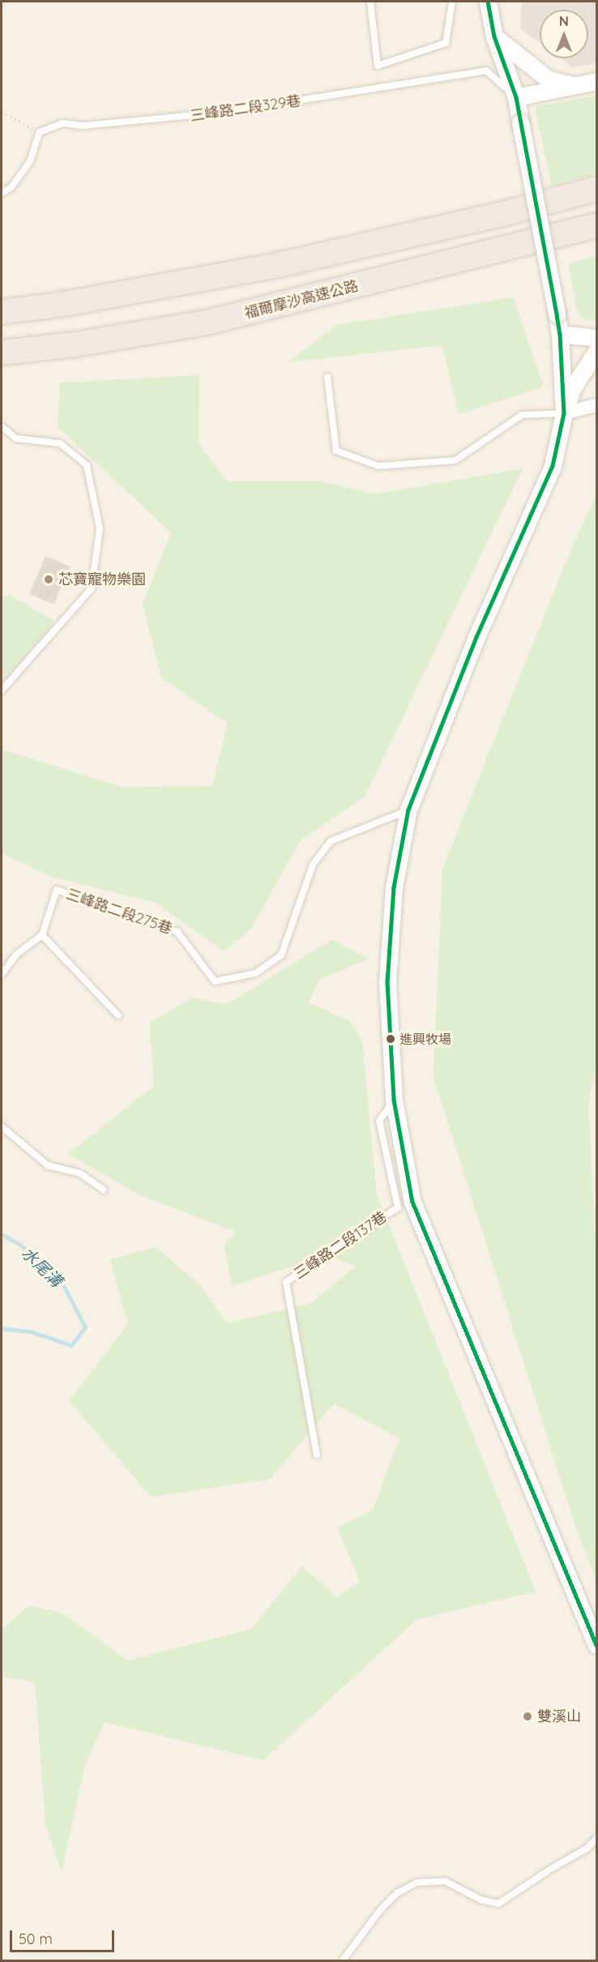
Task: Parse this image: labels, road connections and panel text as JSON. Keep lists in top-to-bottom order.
{
  "streets": {
    "highway": ["福爾摩沙高速公路"],
    "lane": ["三峰路二段329巷", "三峰路二段275巷", "三峰路二段137巷"]
  },
  "water": ["水尾溝"],
  "places": ["芯寶寵物樂園", "進興牧場", "雙溪山"],
  "scale_bar": "50 m",
  "north": "top"
}
